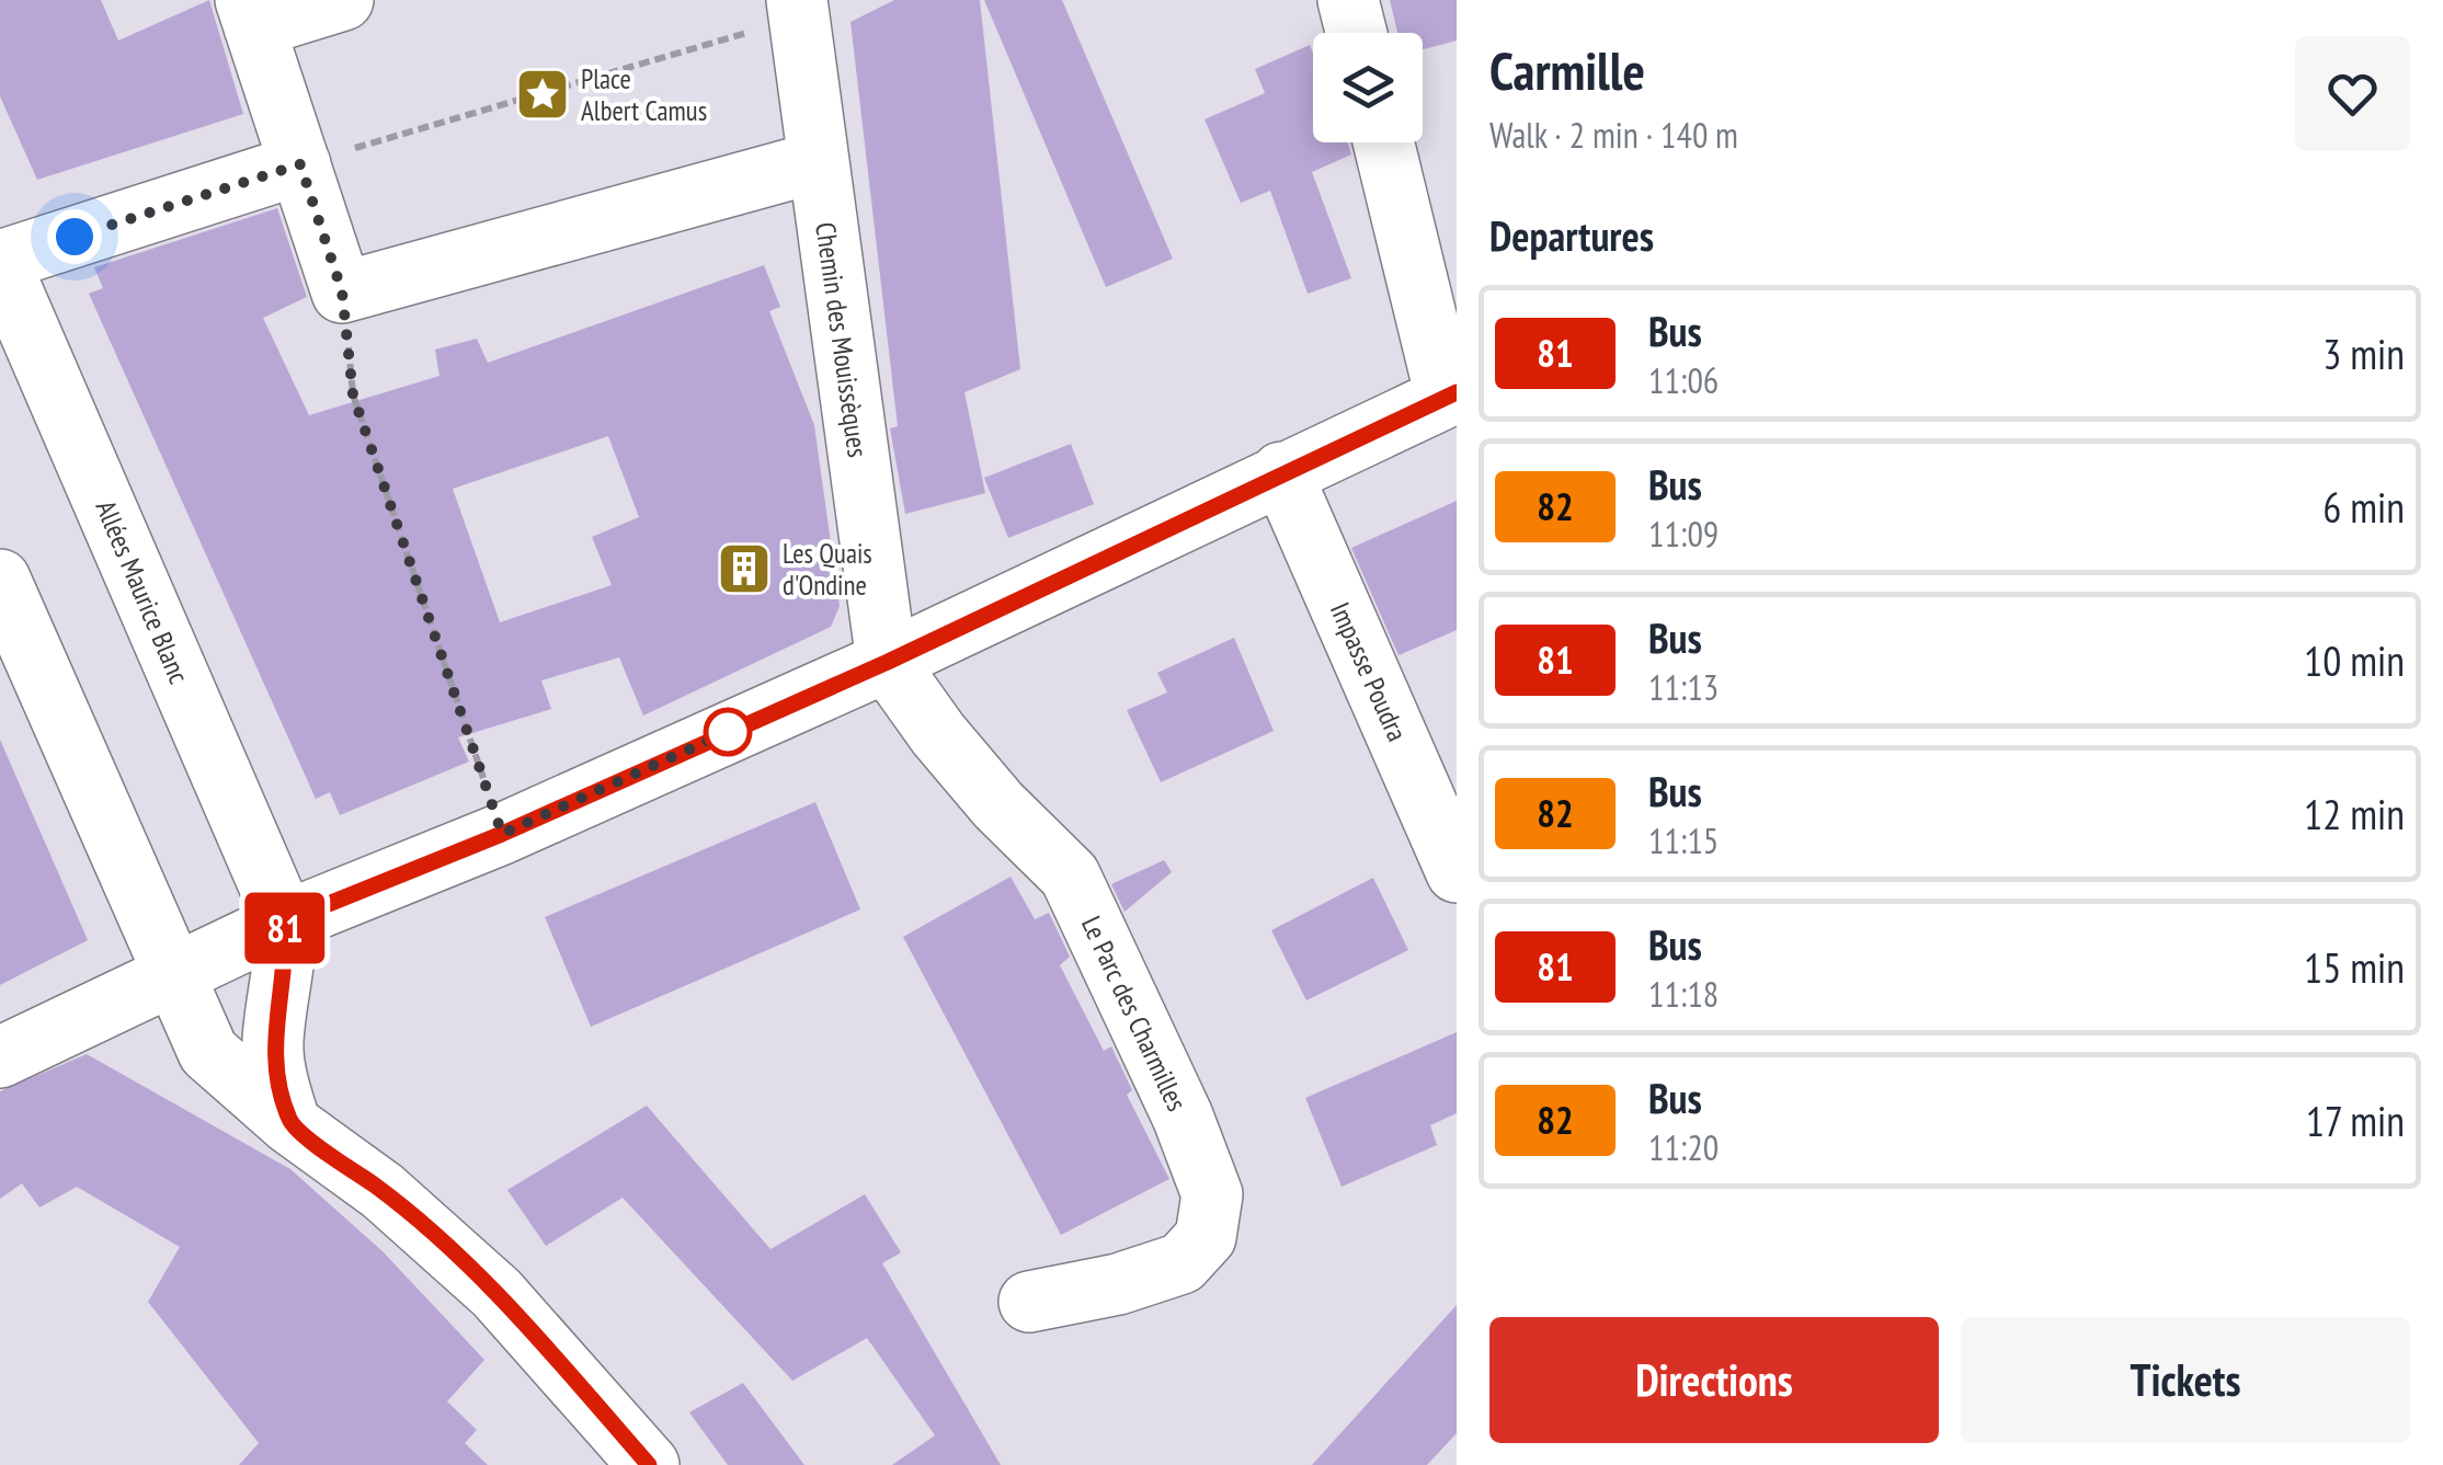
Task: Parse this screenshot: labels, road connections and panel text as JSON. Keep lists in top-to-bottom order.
{
  "streets": {
    "street": [
      "Chemin des Mouissèques",
      "Allées Maurice Blanc",
      "Impasse Poudra",
      "Le Parc des Charmilles"
    ]
  },
  "crossings": [
    ["Chemin des Mouissèques", "Le Parc des Charmilles"]
  ],
  "places": {
    "place": ["Place Albert Camus"],
    "building": ["Les Quais d'Ondine"]
  },
  "lines": ["bus line 81"],
  "page": {
    "on_map": "81",
    "heading": [
      ["Carmille", "Walk · 2 min · 140 m"],
      "Departures"
    ],
    "list": [
      {
        "mark": "81",
        "name": "Bus",
        "note": "11:06",
        "value": "3 min"
      },
      {
        "mark": "82",
        "name": "Bus",
        "note": "11:09",
        "value": "6 min"
      },
      {
        "mark": "81",
        "name": "Bus",
        "note": "11:13",
        "value": "10 min"
      },
      {
        "mark": "82",
        "name": "Bus",
        "note": "11:15",
        "value": "12 min"
      },
      {
        "mark": "81",
        "name": "Bus",
        "note": "11:18",
        "value": "15 min"
      },
      {
        "mark": "82",
        "name": "Bus",
        "note": "11:20",
        "value": "17 min"
      }
    ],
    "buttons": ["Directions", "Tickets"]
  }
}
